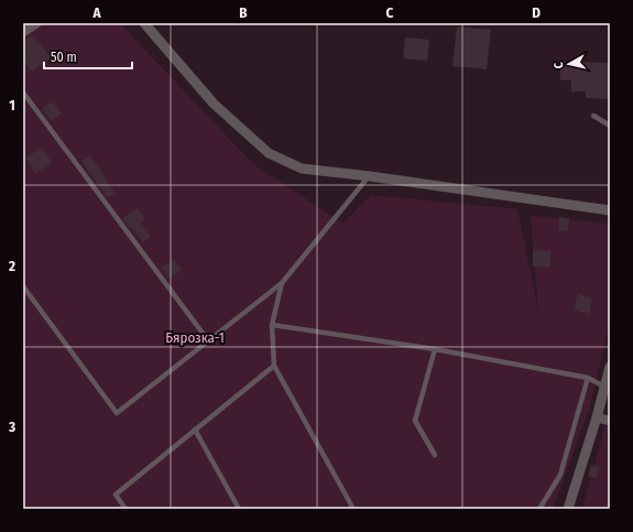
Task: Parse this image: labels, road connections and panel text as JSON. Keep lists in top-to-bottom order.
{
  "parks": ["Бярозка-1"],
  "scale_bar": "50 m",
  "north": "left",
  "grid": {
    "columns": [
      "A",
      "B",
      "C",
      "D"
    ],
    "rows": ["1", "2", "3"]
  }
}
